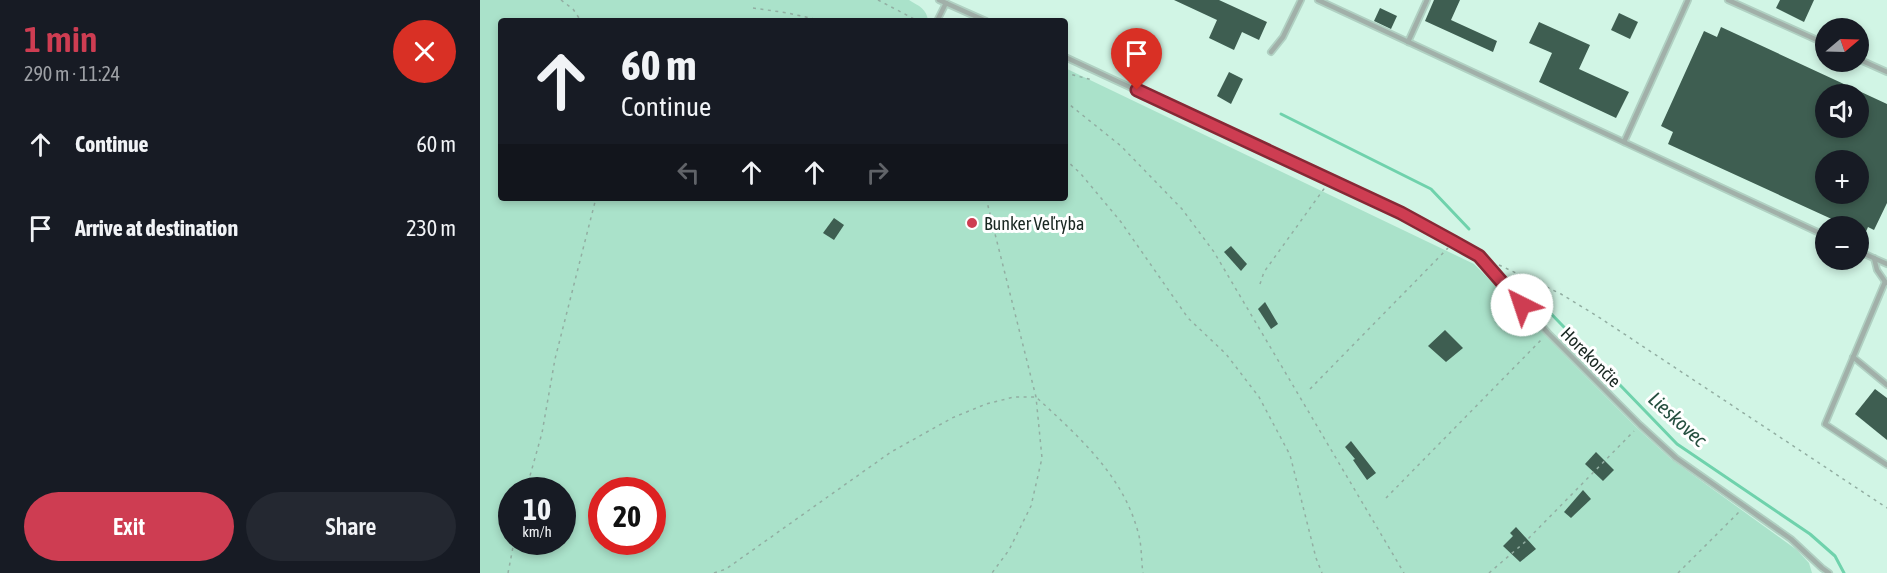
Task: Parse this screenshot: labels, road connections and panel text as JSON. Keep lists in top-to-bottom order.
{
  "streets": {
    "lane": ["Horekončie"]
  },
  "water": ["Lieskovec"],
  "places": ["Bunker Veľryba"],
  "north": "right",
  "page": {
    "heading": ["1 min", "290 m · 11:24"],
    "map_buttons": ["+", "−"],
    "turn": ["60 m", "Continue"],
    "list": [
      {
        "name": "Continue",
        "value": "60 m"
      },
      {
        "name": "Arrive at destination",
        "value": "230 m"
      }
    ],
    "speed": "10 km/h",
    "limit": "20",
    "buttons": ["Exit", "Share"]
  }
}
